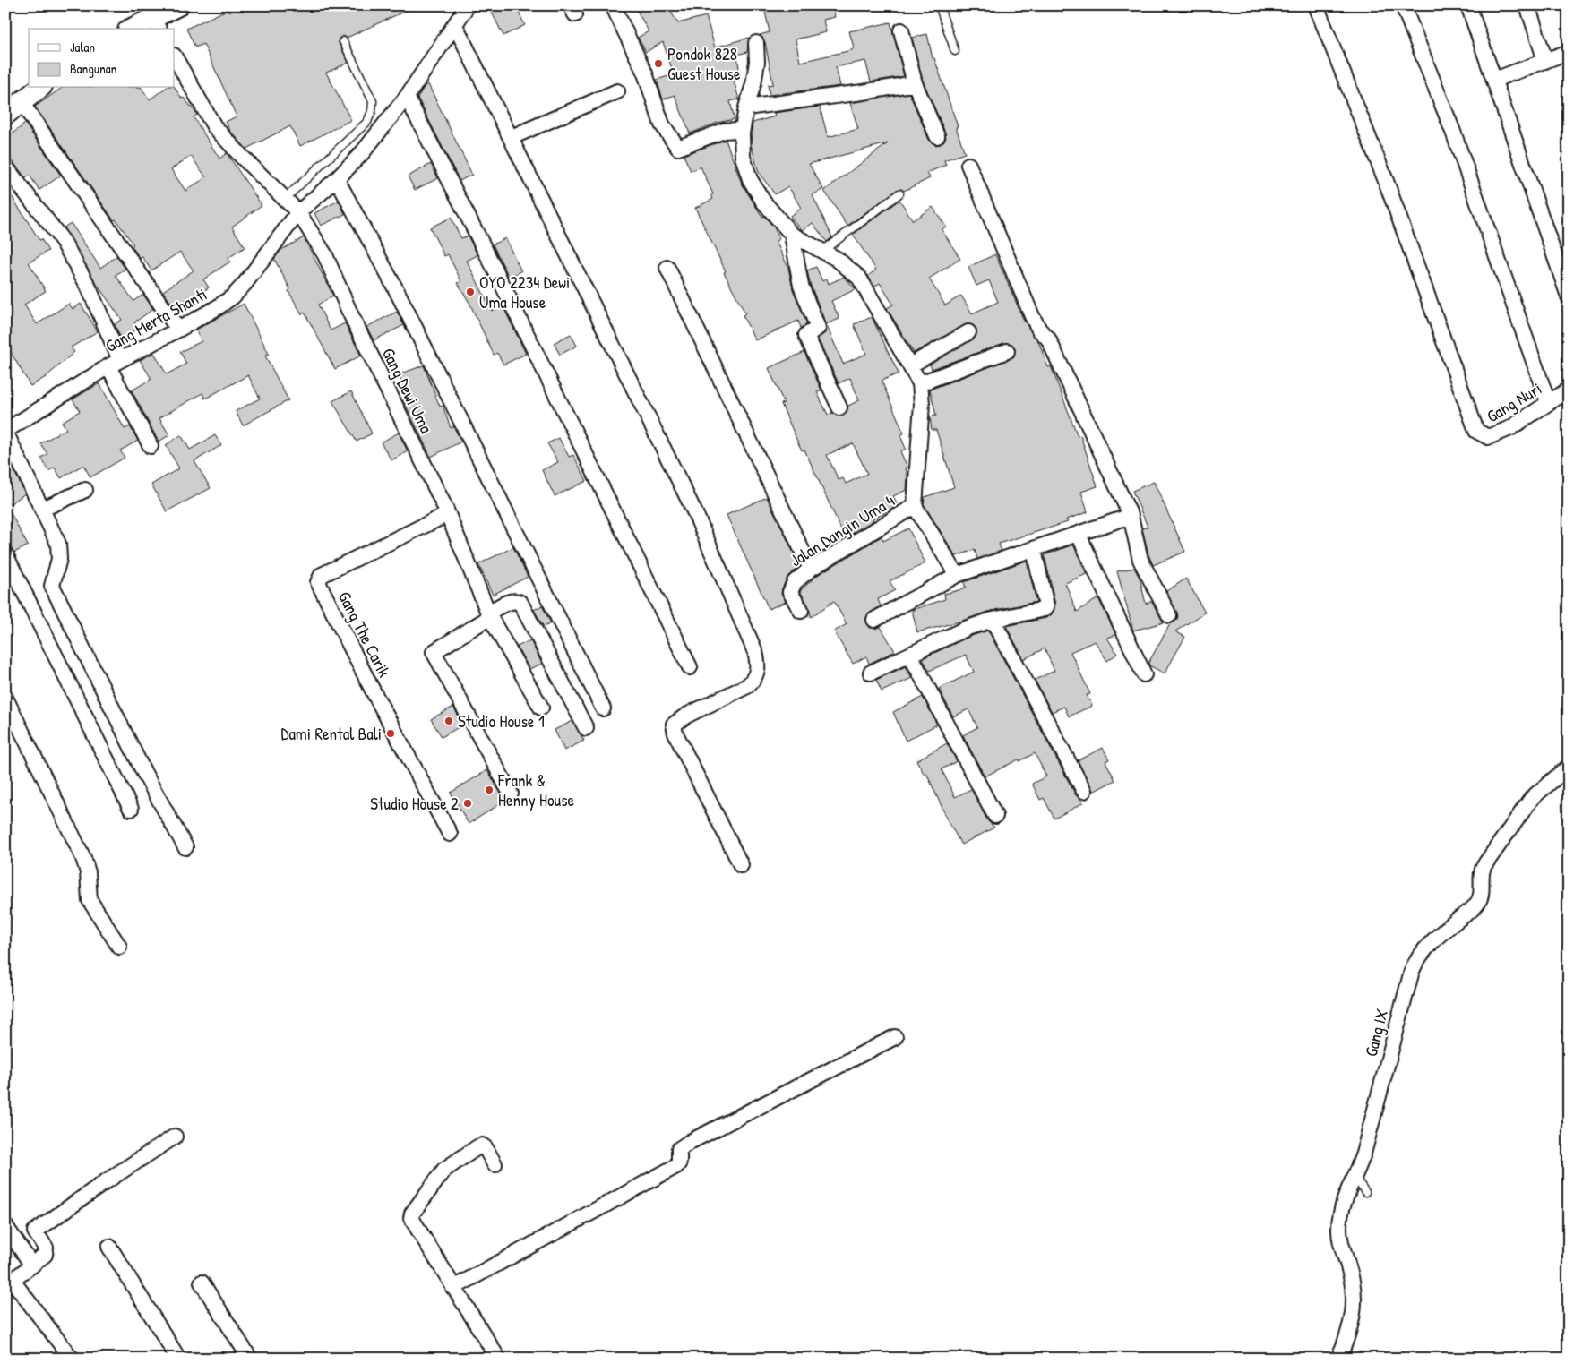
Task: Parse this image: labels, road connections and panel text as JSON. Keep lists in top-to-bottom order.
{
  "streets": {
    "street": [
      "Gang Merta Shanti",
      "Gang Dewi Uma",
      "Gang Nuri",
      "Jalan Dangin Uma 4",
      "Gang The Carik",
      "Gang IX"
    ]
  },
  "crossings": [
    ["Gang Merta Shanti", "Gang Dewi Uma"],
    ["Gang Dewi Uma", "Gang The Carik"]
  ],
  "places": [
    "Pondok 828 Guest House",
    "OYO 2234 Dewi Uma House",
    "Studio House 1",
    "Dami Rental Bali",
    "Frank & Henny House",
    "Studio House 2"
  ],
  "legend": ["Jalan", "Bangunan"]
}
